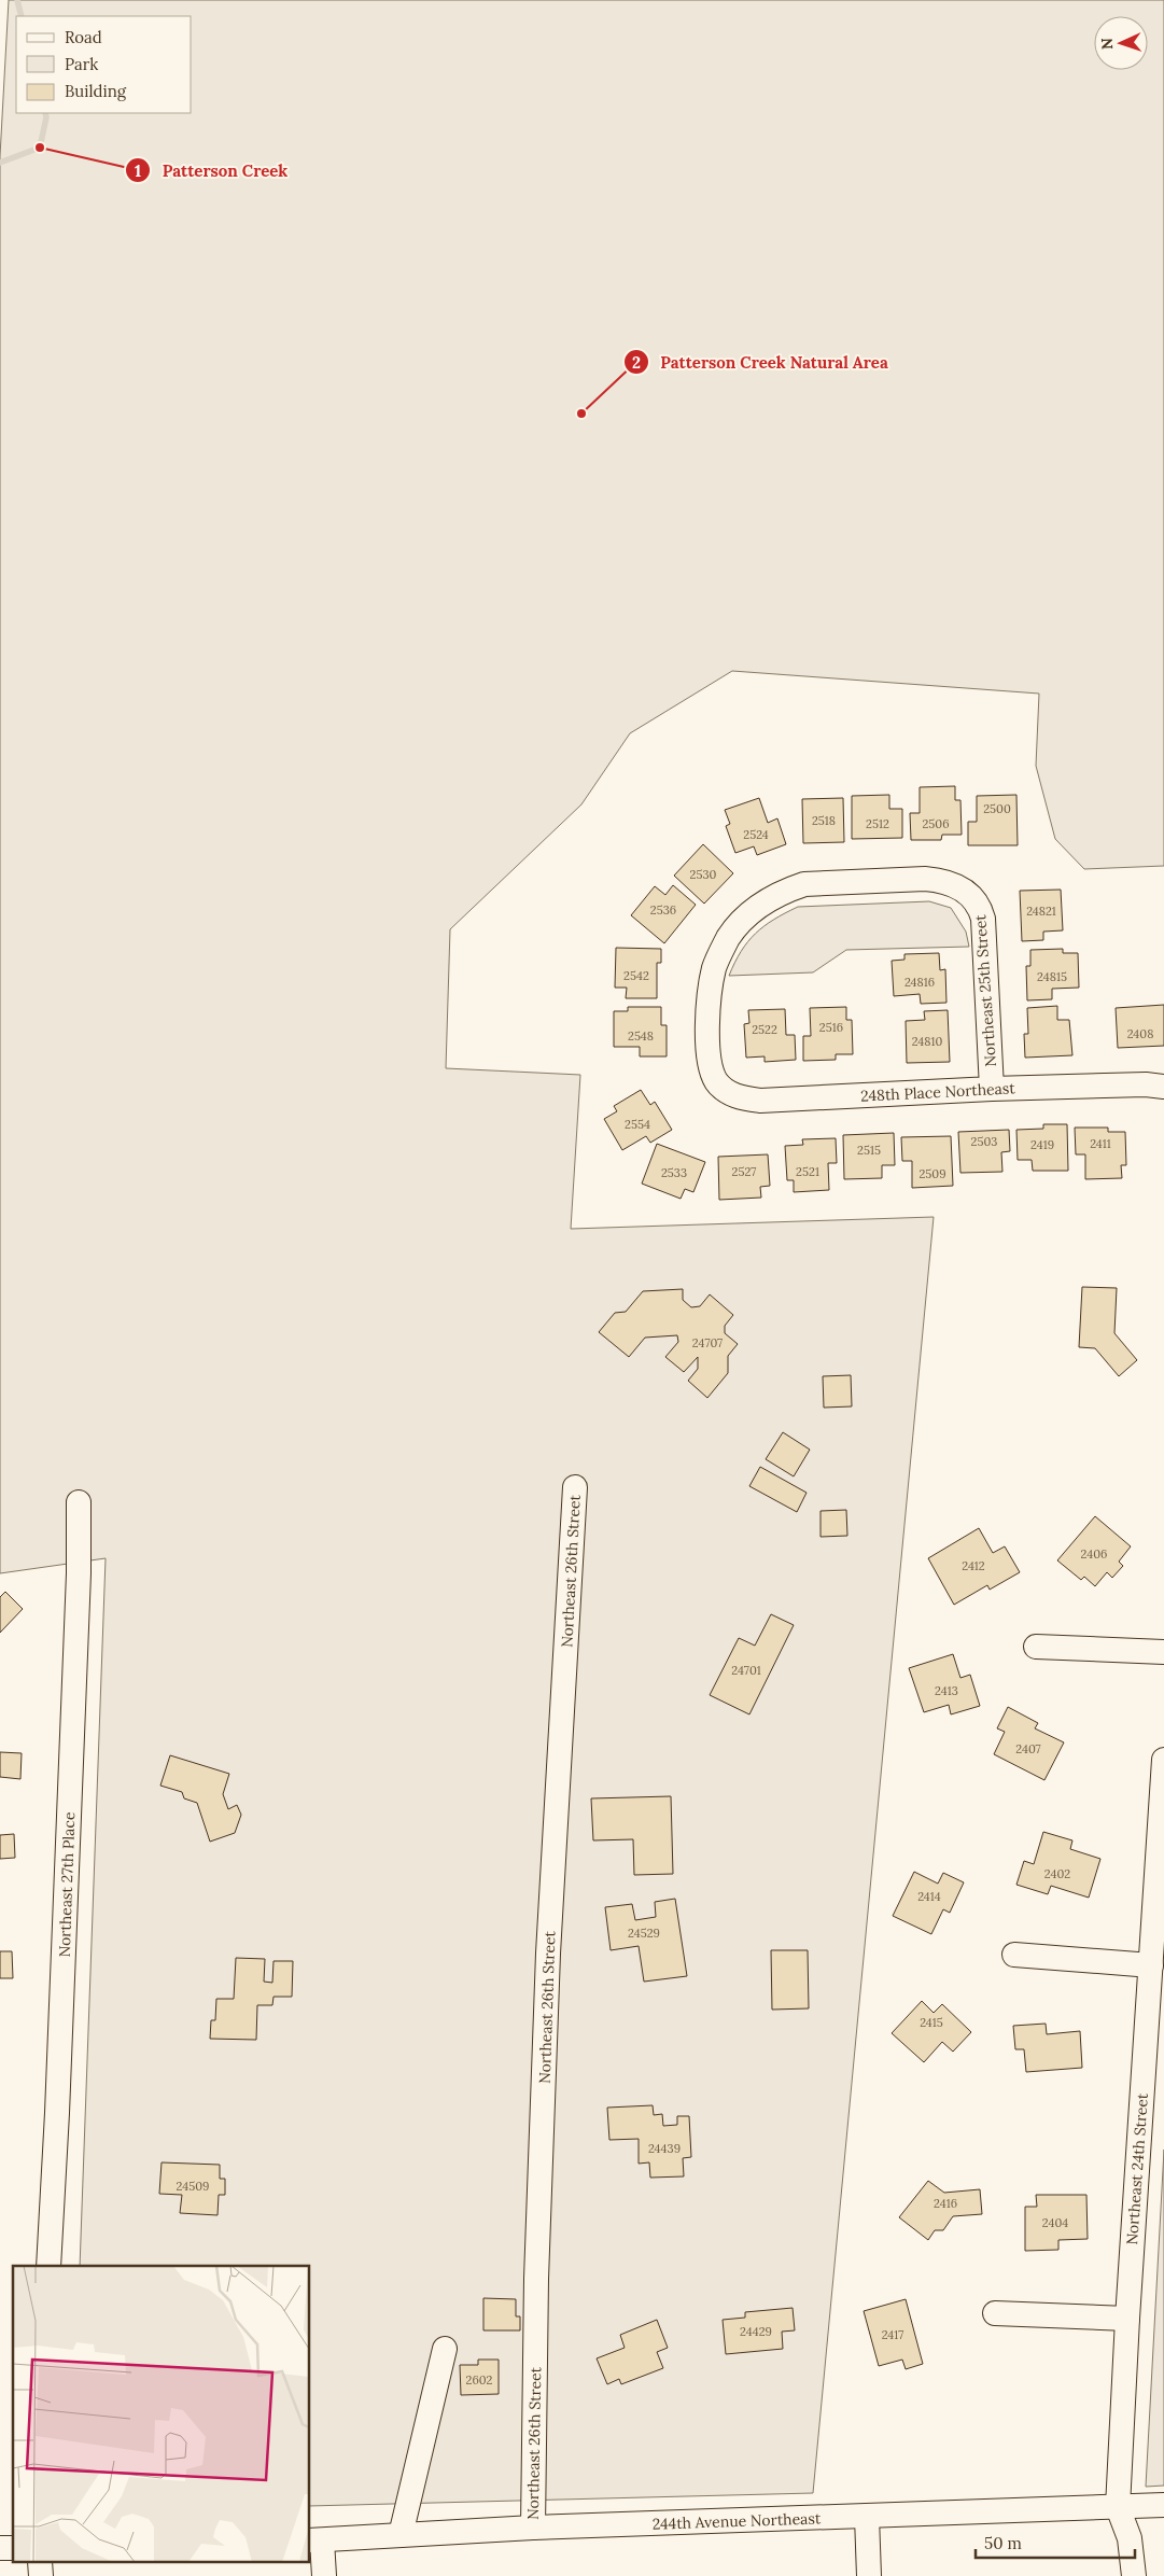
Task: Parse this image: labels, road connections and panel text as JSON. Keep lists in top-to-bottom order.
{
  "streets": {
    "street": [
      "Northeast 25th Street",
      "248th Place Northeast",
      "Northeast 26th Street",
      "Northeast 27th Place",
      "Northeast 24th Street",
      "244th Avenue Northeast"
    ]
  },
  "crossings": [
    ["Northeast 25th Street", "248th Place Northeast"],
    ["Northeast 26th Street", "244th Avenue Northeast"],
    ["Northeast 24th Street", "244th Avenue Northeast"]
  ],
  "places": ["Patterson Creek", "Patterson Creek Natural Area"],
  "house_numbers": [
    "2500",
    "2518",
    "2512",
    "2506",
    "2524",
    "2530",
    "2536",
    "24821",
    "2542",
    "24815",
    "24816",
    "2516",
    "2522",
    "2408",
    "2548",
    "24810",
    "2554",
    "2503",
    "2411",
    "2419",
    "2515",
    "2527",
    "2521",
    "2533",
    "2509",
    "24707",
    "2406",
    "2412",
    "24701",
    "2413",
    "2407",
    "2402",
    "2414",
    "24529",
    "2415",
    "24439",
    "24509",
    "2416",
    "2404",
    "24429",
    "2417",
    "2602"
  ],
  "legend": ["Road", "Park", "Building"],
  "scale_bar": "50 m",
  "north": "left"
}
